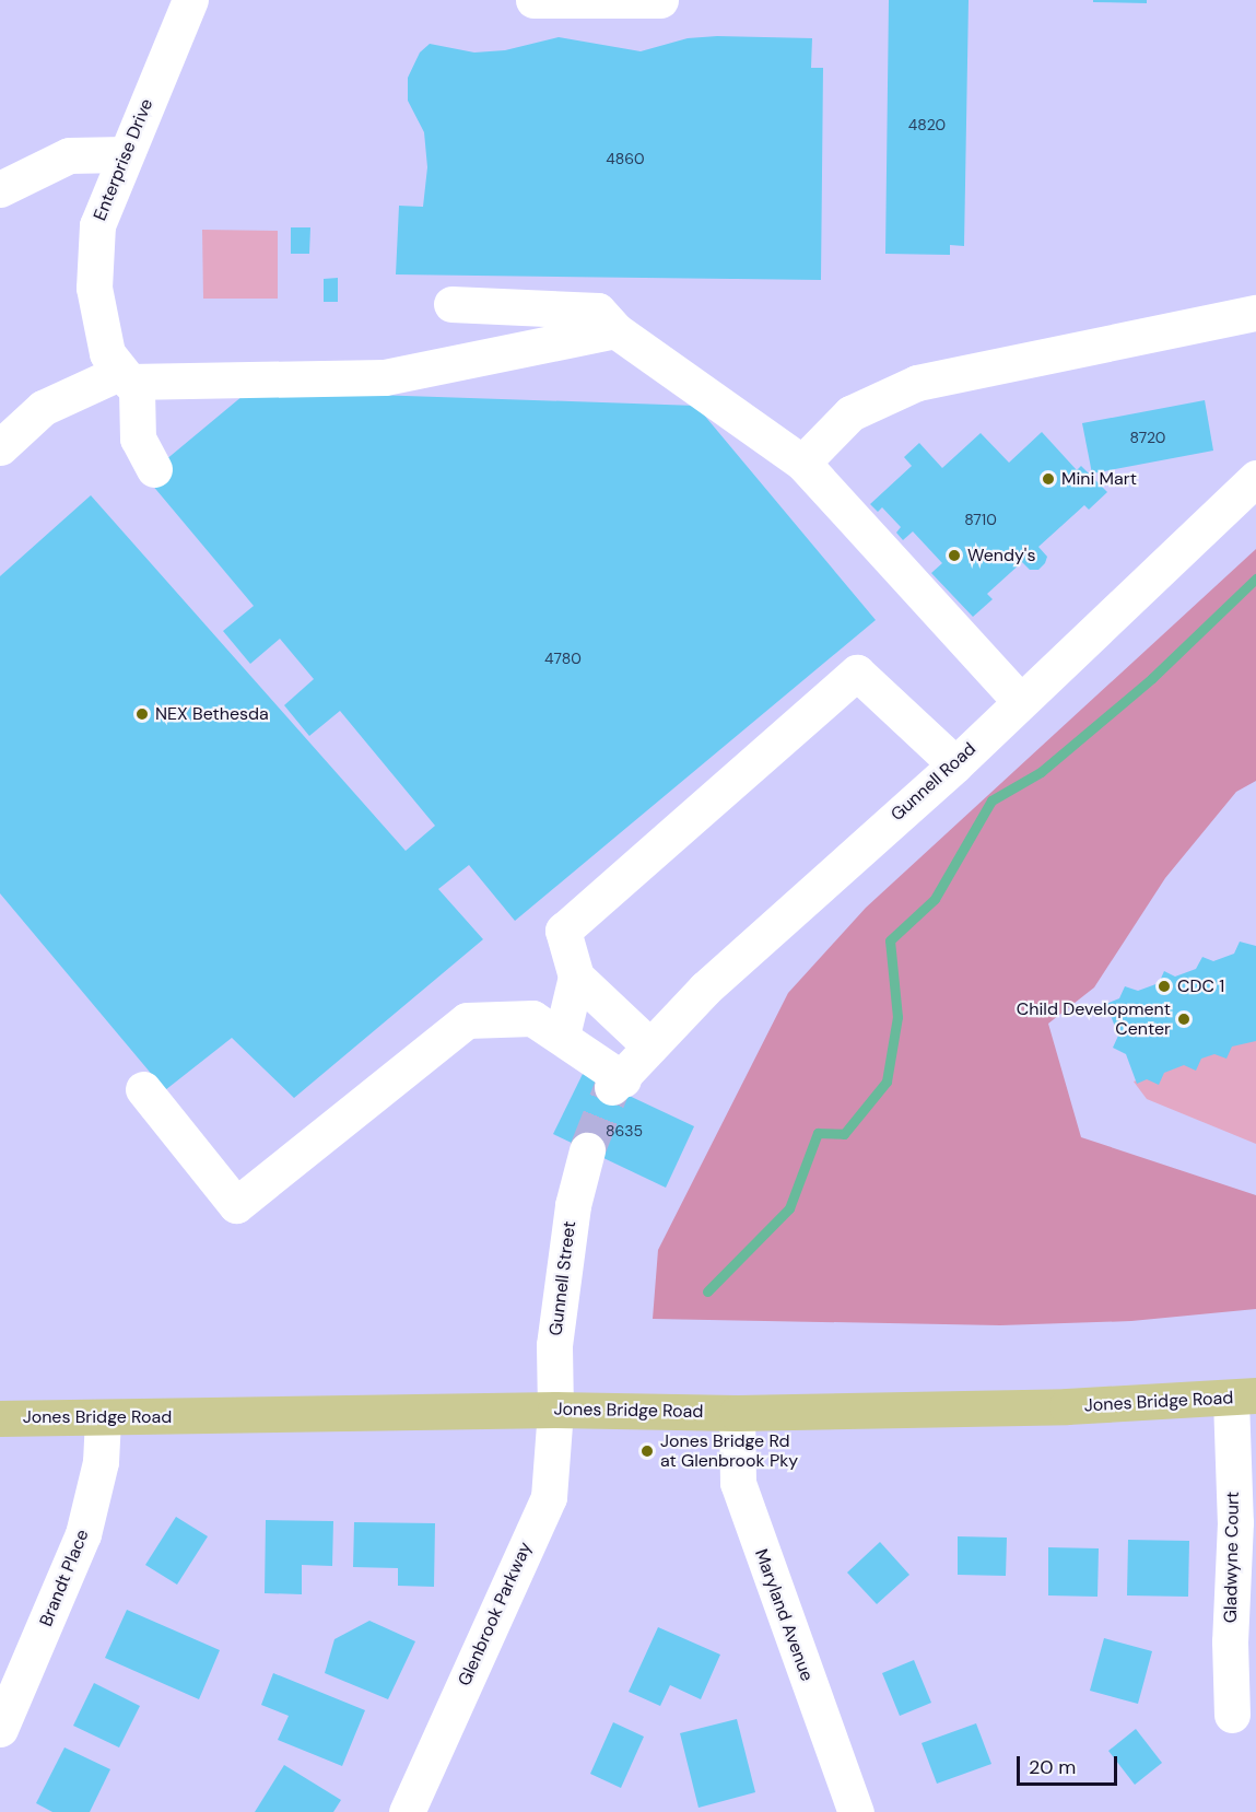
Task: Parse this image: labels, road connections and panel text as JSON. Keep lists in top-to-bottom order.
{
  "streets": {
    "main road": ["Jones Bridge Road"],
    "street": [
      "Enterprise Drive",
      "Gunnell Road",
      "Gunnell Street",
      "Gladwyne Court",
      "Brandt Place",
      "Glenbrook Parkway",
      "Maryland Avenue"
    ]
  },
  "crossings": [
    ["Gunnell Street", "Jones Bridge Road"],
    ["Gunnell Street", "Glenbrook Parkway"],
    ["Jones Bridge Road", "Gladwyne Court"],
    ["Jones Bridge Road", "Brandt Place"],
    ["Jones Bridge Road", "Glenbrook Parkway"],
    ["Jones Bridge Road", "Maryland Avenue"]
  ],
  "places": [
    "Mini Mart",
    "Wendy's",
    "NEX Bethesda",
    "CDC 1",
    "Child Development Center",
    "Jones Bridge Rd at Glenbrook Pky"
  ],
  "house_numbers": [
    "4820",
    "4860",
    "8720",
    "8710",
    "4780",
    "8635"
  ],
  "scale_bar": "20 m"
}
